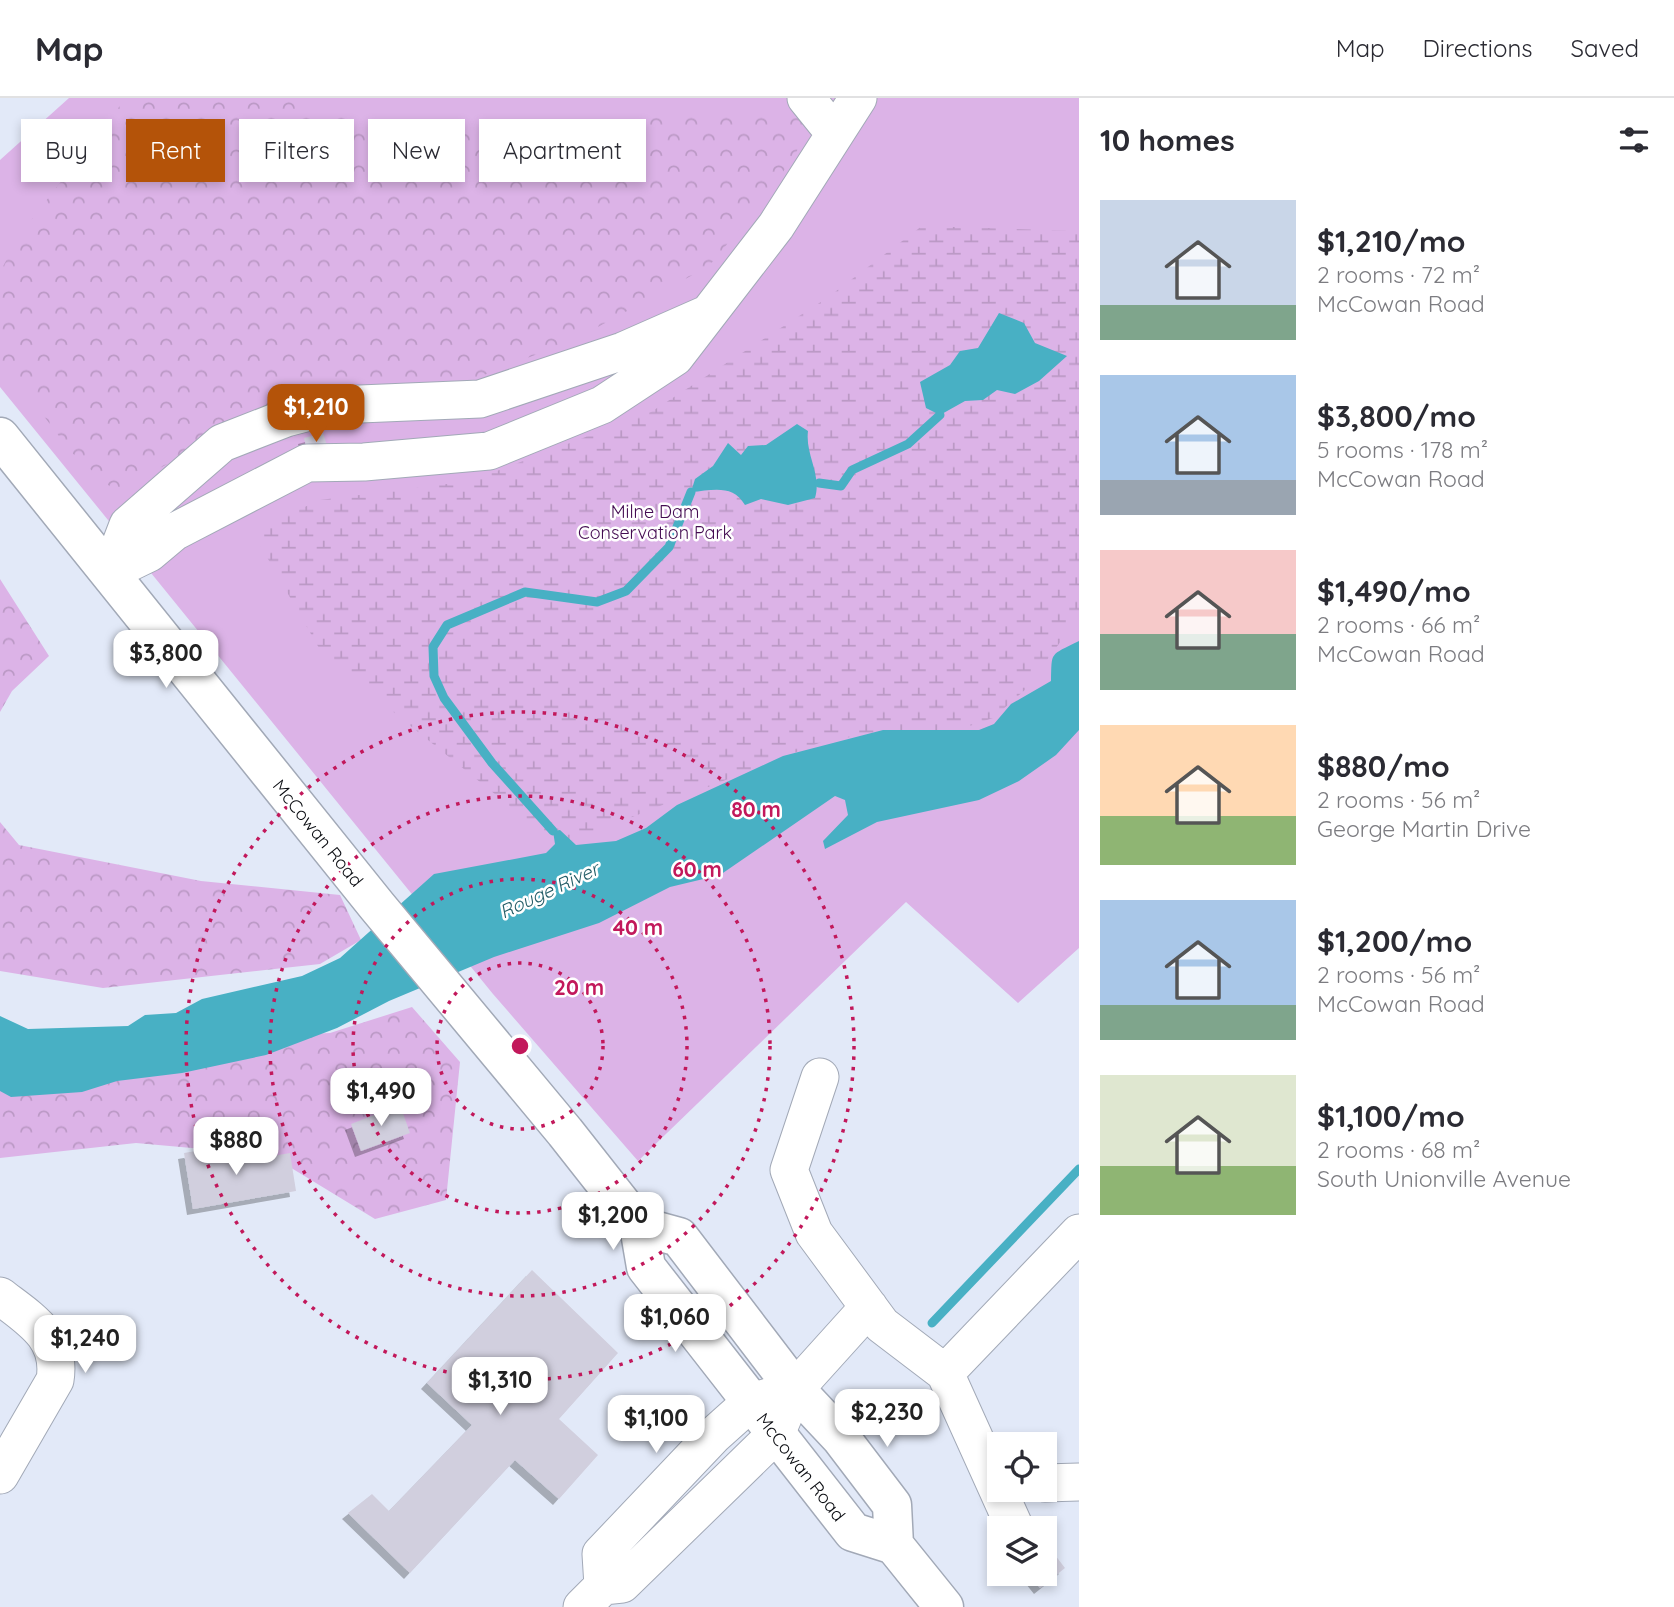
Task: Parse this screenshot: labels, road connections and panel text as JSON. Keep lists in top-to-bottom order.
{
  "streets": {
    "main road": ["McCowan Road"]
  },
  "water": ["Rouge River"],
  "parks": ["Milne Dam Conservation Park"],
  "page": {
    "header": "Map",
    "nav": ["Map", "Directions", "Saved"],
    "heading": "10 homes",
    "chip": [
      "Buy",
      "Rent",
      "Filters",
      "New",
      "Apartment"
    ],
    "list": [
      {
        "name": "$1,210/mo",
        "note": "2 rooms · 72 m² · McCowan Road"
      },
      {
        "name": "$3,800/mo",
        "note": "5 rooms · 178 m² · McCowan Road"
      },
      {
        "name": "$1,490/mo",
        "note": "2 rooms · 66 m² · McCowan Road"
      },
      {
        "name": "$880/mo",
        "note": "2 rooms · 56 m² · George Martin Drive"
      },
      {
        "name": "$1,200/mo",
        "note": "2 rooms · 56 m² · McCowan Road"
      },
      {
        "name": "$1,100/mo",
        "note": "2 rooms · 68 m² · South Unionville Avenue"
      }
    ],
    "price": [
      "$1,210",
      "$3,800",
      "$1,490",
      "$880",
      "$1,200",
      "$1,060",
      "$1,240",
      "$1,310",
      "$2,230",
      "$1,100"
    ]
  },
  "rings": [
    "80 m",
    "60 m",
    "40 m",
    "20 m"
  ]
}
